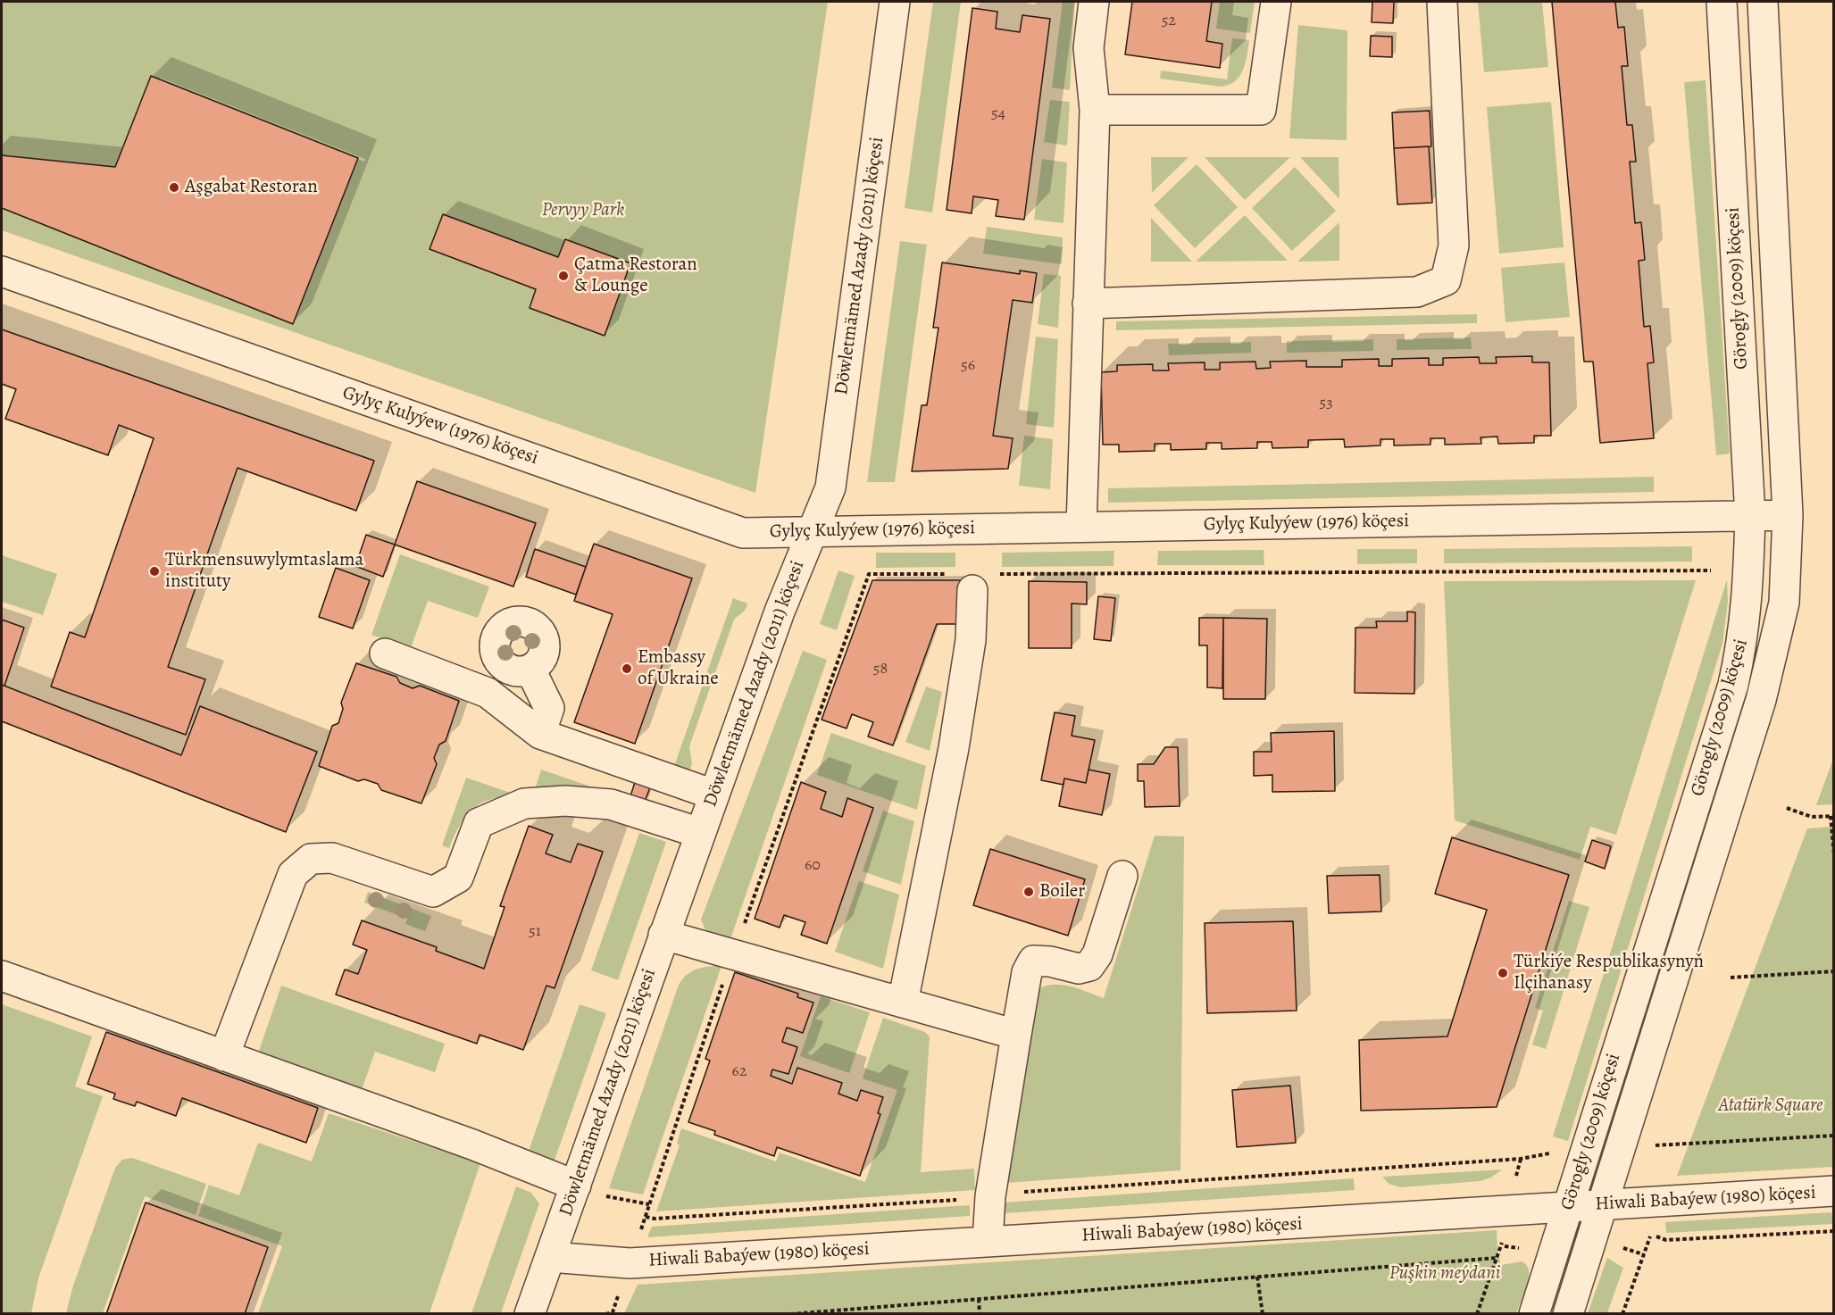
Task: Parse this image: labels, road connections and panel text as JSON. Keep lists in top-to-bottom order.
{
  "streets": {
    "street": [
      "Döwletmämed Azady (2011) köçesi",
      "Görogly (2009) köçesi",
      "Gylyç Kulyýew (1976) köçesi",
      "Hiwali Babaýew (1980) köçesi"
    ]
  },
  "crossings": [
    ["Döwletmämed Azady (2011) köçesi", "Gylyç Kulyýew (1976) köçesi"],
    ["Döwletmämed Azady (2011) köçesi", "Hiwali Babaýew (1980) köçesi"],
    ["Görogly (2009) köçesi", "Gylyç Kulyýew (1976) köçesi"],
    ["Görogly (2009) köçesi", "Hiwali Babaýew (1980) köçesi"]
  ],
  "parks": ["Pervyy Park", "Atatürk Square", "Puşkin meýdani"],
  "places": [
    "Aşgabat Restoran",
    "Çatma Restoran & Lounge",
    "Türkmensuwylymtaslama instituty",
    "Embassy of Ukraine",
    "Boiler",
    "Türkiýe Respublikasynyň Ilçihanasy"
  ],
  "house_numbers": [
    "52",
    "54",
    "56",
    "53",
    "58",
    "60",
    "51",
    "62"
  ]
}
